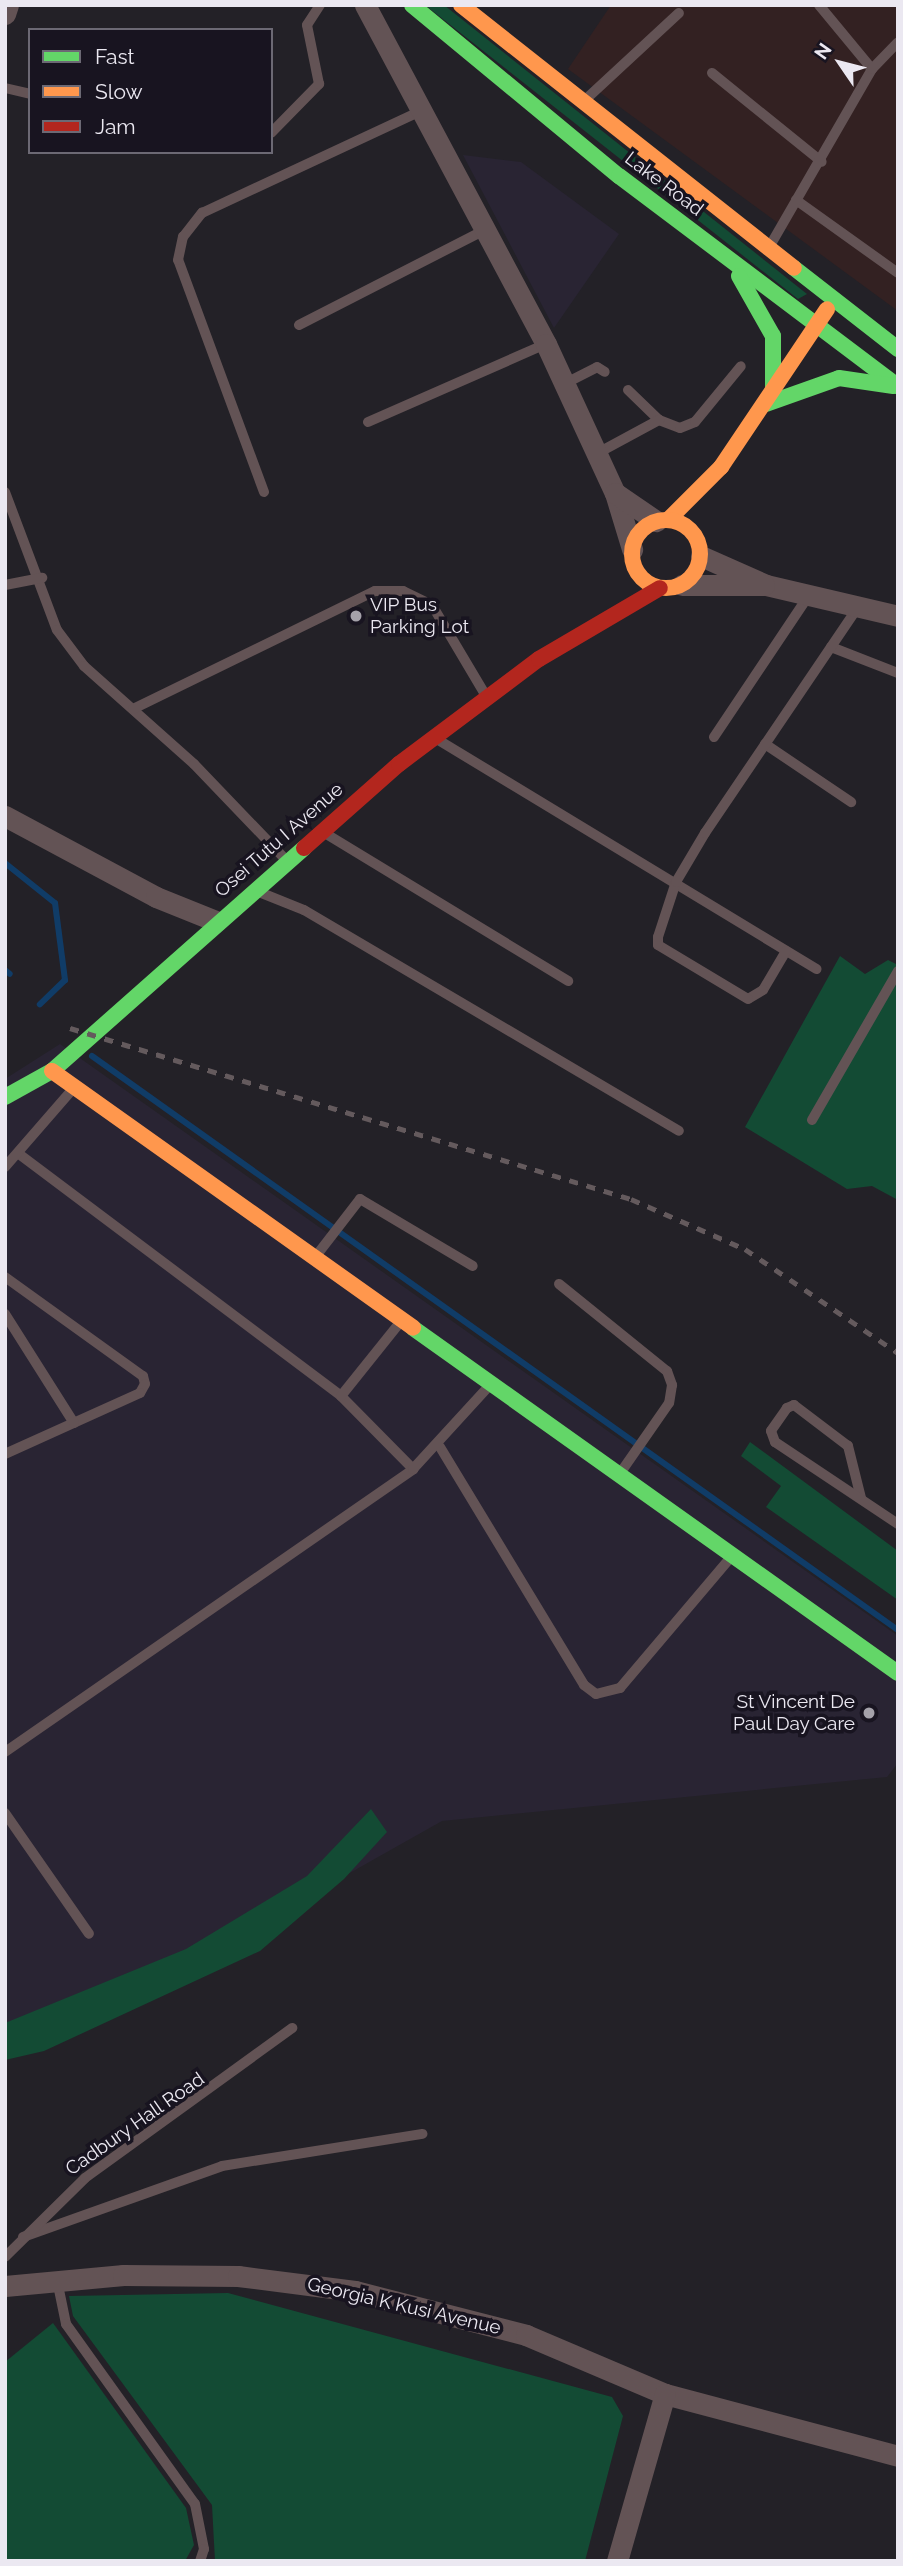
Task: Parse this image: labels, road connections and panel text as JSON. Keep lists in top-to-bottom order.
{
  "streets": {
    "street": ["Lake Road", "Osei Tutu I Avenue", "Georgia K Kusi Avenue"],
    "lane": ["Cadbury Hall Road"]
  },
  "places": ["VIP Bus Parking Lot", "St Vincent De Paul Day Care"],
  "legend": ["Fast", "Slow", "Jam"],
  "north": "top left"
}
